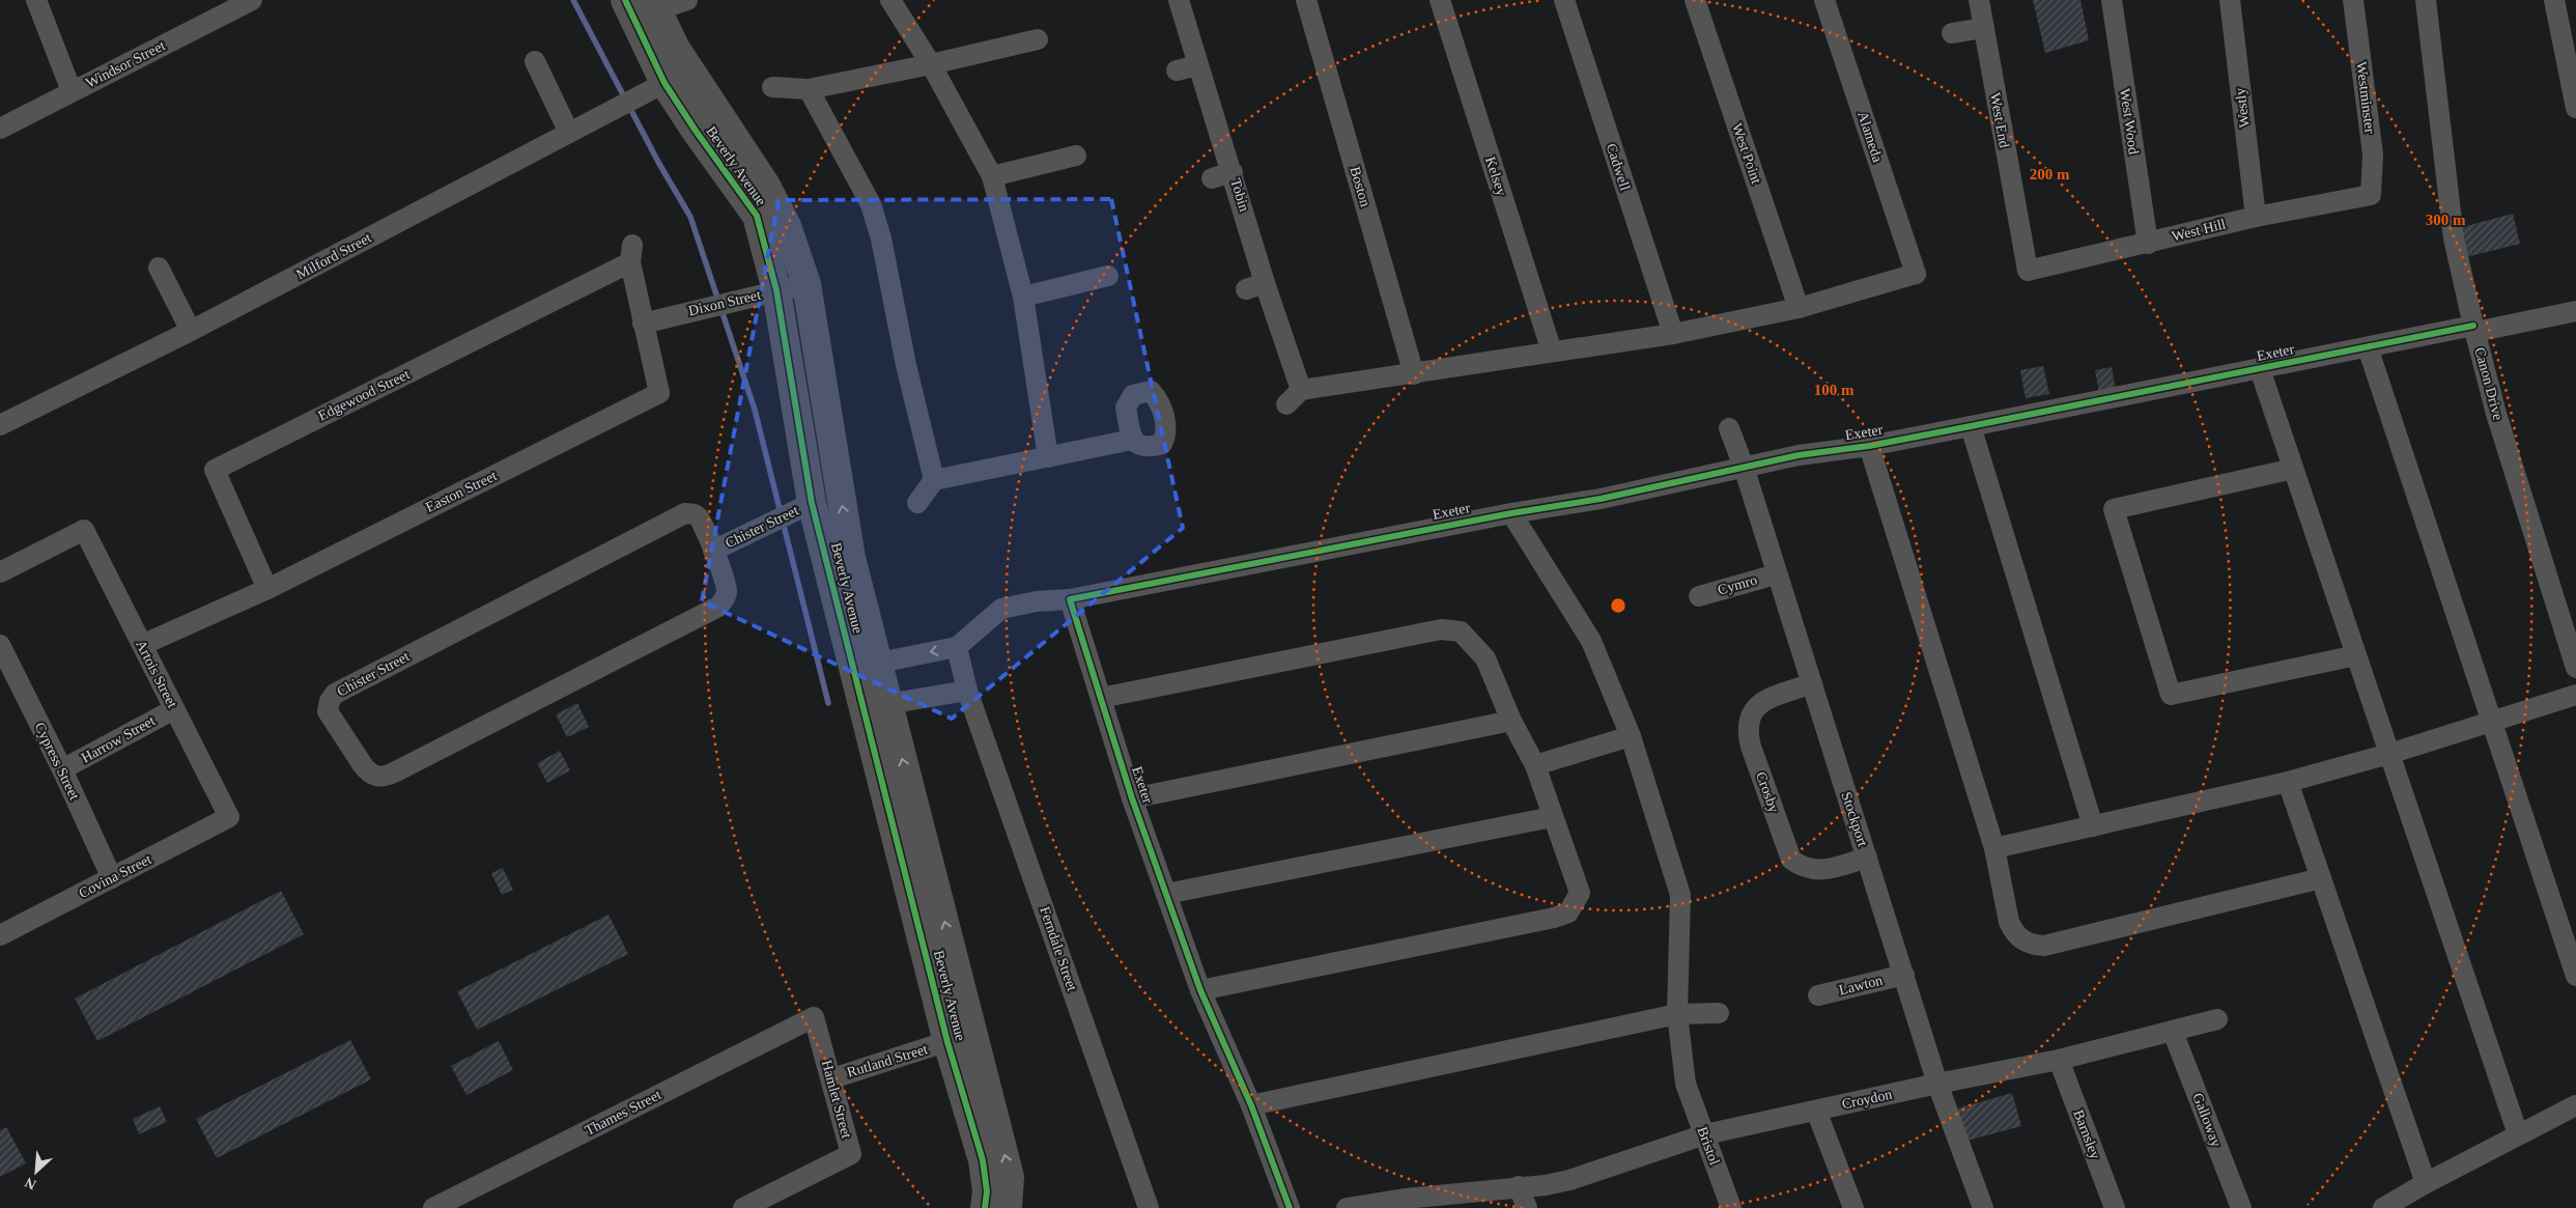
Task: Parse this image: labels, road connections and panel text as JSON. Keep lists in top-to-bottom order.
{
  "streets": {
    "street": [
      "Windsor Street",
      "Westminster",
      "Westly",
      "West End",
      "West Wood",
      "Alameda",
      "West Point",
      "Beverly Avenue",
      "Cadwell",
      "Kelsey",
      "Boston",
      "Tobin",
      "West Hill",
      "Milford Street",
      "Dixon Street",
      "Exeter",
      "Canon Drive",
      "Edgewood Street",
      "Easton Street",
      "Chister Street",
      "Cymro",
      "Artois Street",
      "Harrow Street",
      "Cypress Street",
      "Crosby",
      "Stockport",
      "Covina Street",
      "Ferndale Street",
      "Lawton",
      "Rutland Street",
      "Hamlet Street",
      "Croydon",
      "Thames Street",
      "Galloway",
      "Barnsley",
      "Bristol"
    ]
  },
  "crossings": [
    ["Westminster", "West Hill"],
    ["Westly", "West Hill"],
    ["West End", "West Hill"],
    ["West Wood", "West Hill"],
    ["Alameda", "West Point"],
    ["Beverly Avenue", "Milford Street"],
    ["Beverly Avenue", "Dixon Street"],
    ["Beverly Avenue", "Chister Street"],
    ["Beverly Avenue", "Rutland Street"],
    ["Dixon Street", "Easton Street"],
    ["Exeter", "Canon Drive"],
    ["Exeter", "Stockport"],
    ["Exeter", "Bristol"],
    ["Edgewood Street", "Easton Street"],
    ["Easton Street", "Artois Street"],
    ["Cymro", "Stockport"],
    ["Artois Street", "Harrow Street"],
    ["Artois Street", "Covina Street"],
    ["Harrow Street", "Cypress Street"],
    ["Cypress Street", "Covina Street"],
    ["Crosby", "Stockport"],
    ["Stockport", "Lawton"],
    ["Stockport", "Croydon"],
    ["Rutland Street", "Hamlet Street"],
    ["Hamlet Street", "Thames Street"],
    ["Croydon", "Galloway"],
    ["Croydon", "Barnsley"],
    ["Croydon", "Bristol"]
  ],
  "north": "bottom left",
  "rings": ["200 m", "300 m", "100 m"]
}
